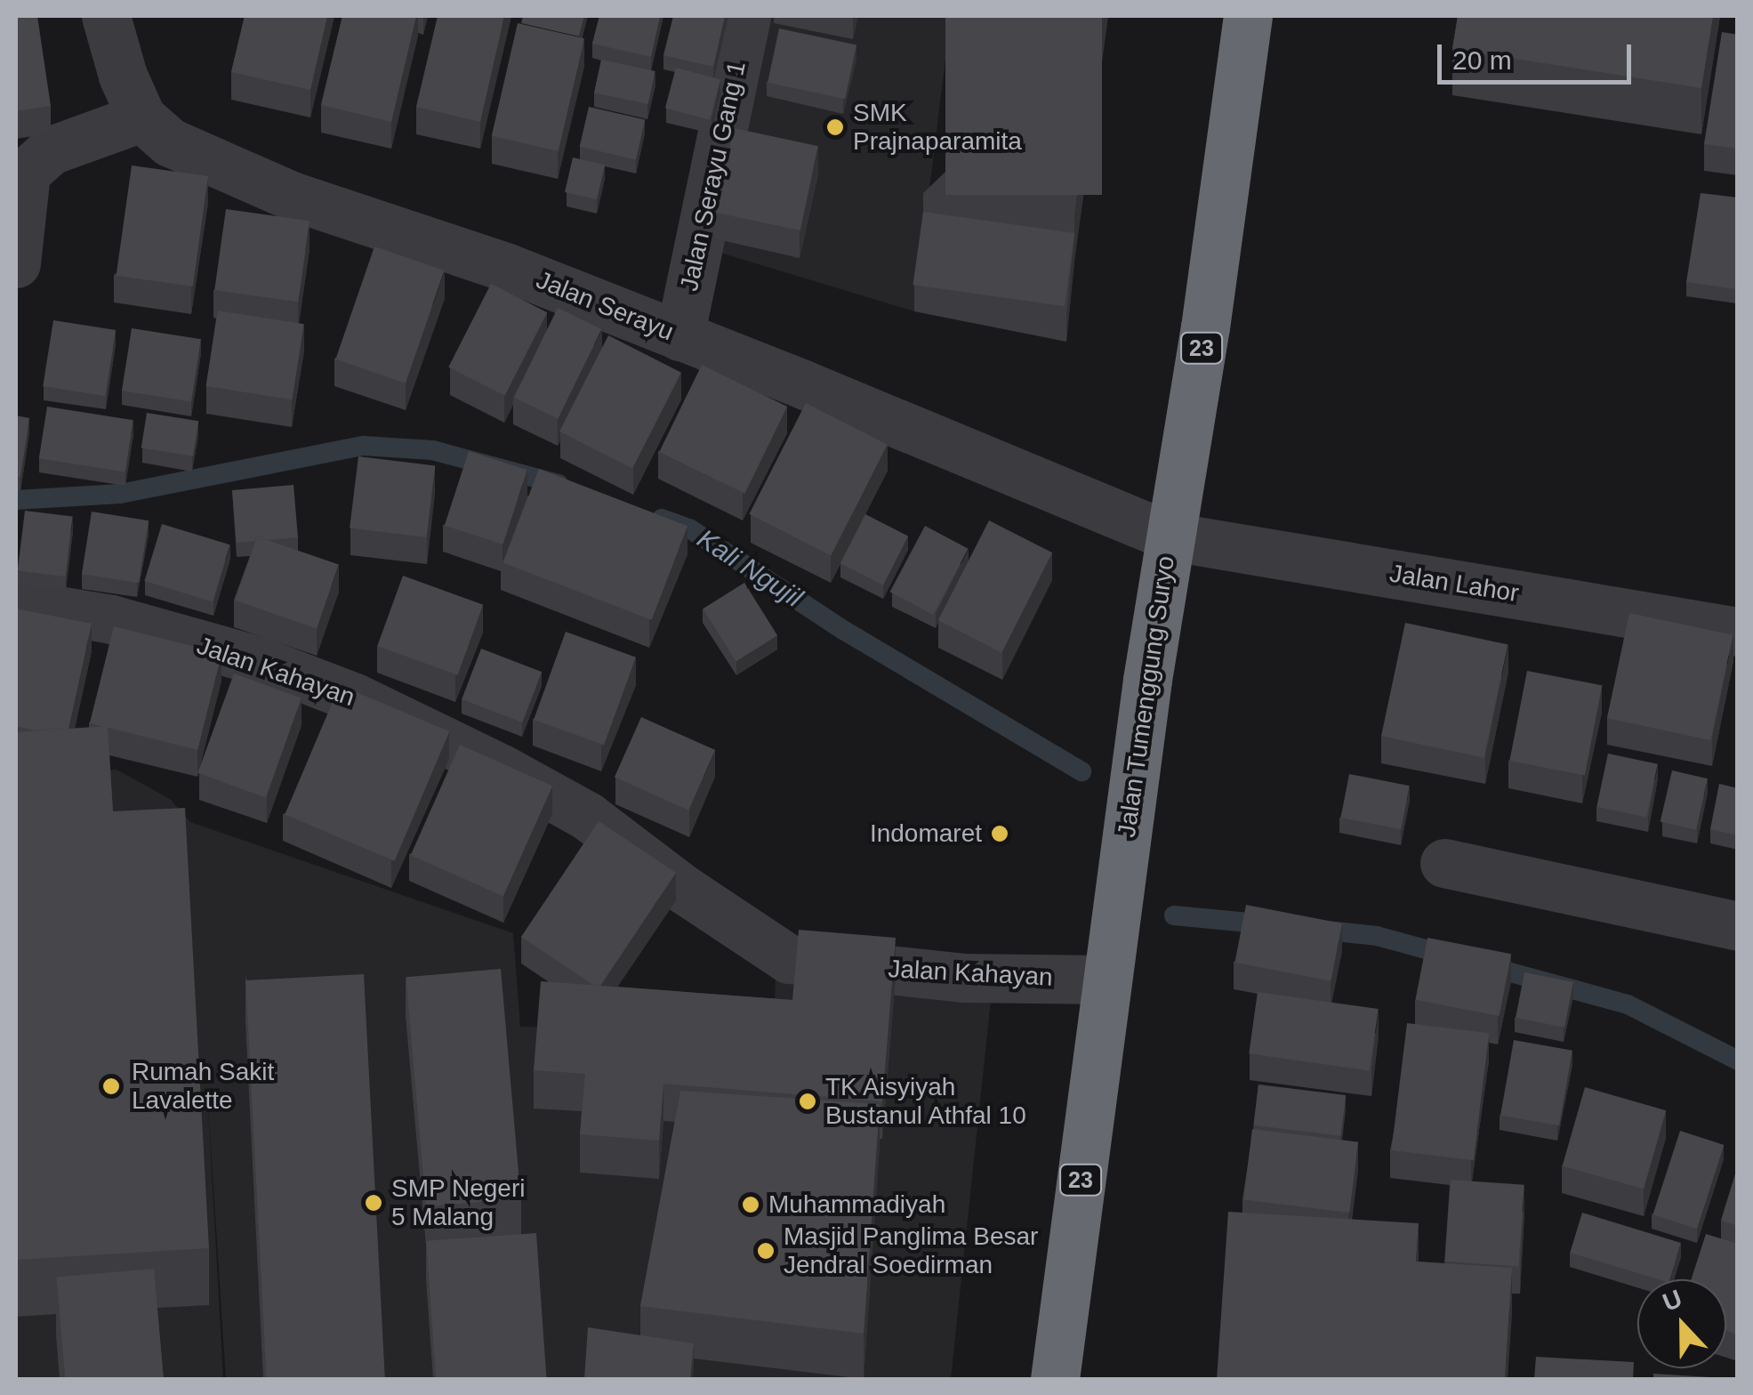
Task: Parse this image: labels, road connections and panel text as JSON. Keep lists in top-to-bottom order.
{
  "streets": {
    "highway": ["23", "Jalan Tumenggung Suryo"],
    "street": [
      "Jalan Serayu Gang 1",
      "Jalan Serayu",
      "Jalan Lahor",
      "Jalan Kahayan"
    ]
  },
  "crossings": [
    ["Jalan Serayu Gang 1", "Jalan Serayu"],
    ["Jalan Serayu", "Jalan Lahor"],
    ["Jalan Serayu", "Jalan Tumenggung Suryo"],
    ["Jalan Lahor", "Jalan Tumenggung Suryo"],
    ["Jalan Kahayan", "Jalan Tumenggung Suryo"]
  ],
  "water": ["Kali Ngujil"],
  "places": [
    "SMK Prajnaparamita",
    "Indomaret",
    "Rumah Sakit Lavalette",
    "TK Aisyiyah Bustanul Athfal 10",
    "SMP Negeri 5 Malang",
    "Muhammadiyah",
    "Masjid Panglima Besar Jendral Soedirman"
  ],
  "scale_bar": "20 m",
  "north": "top"
}
